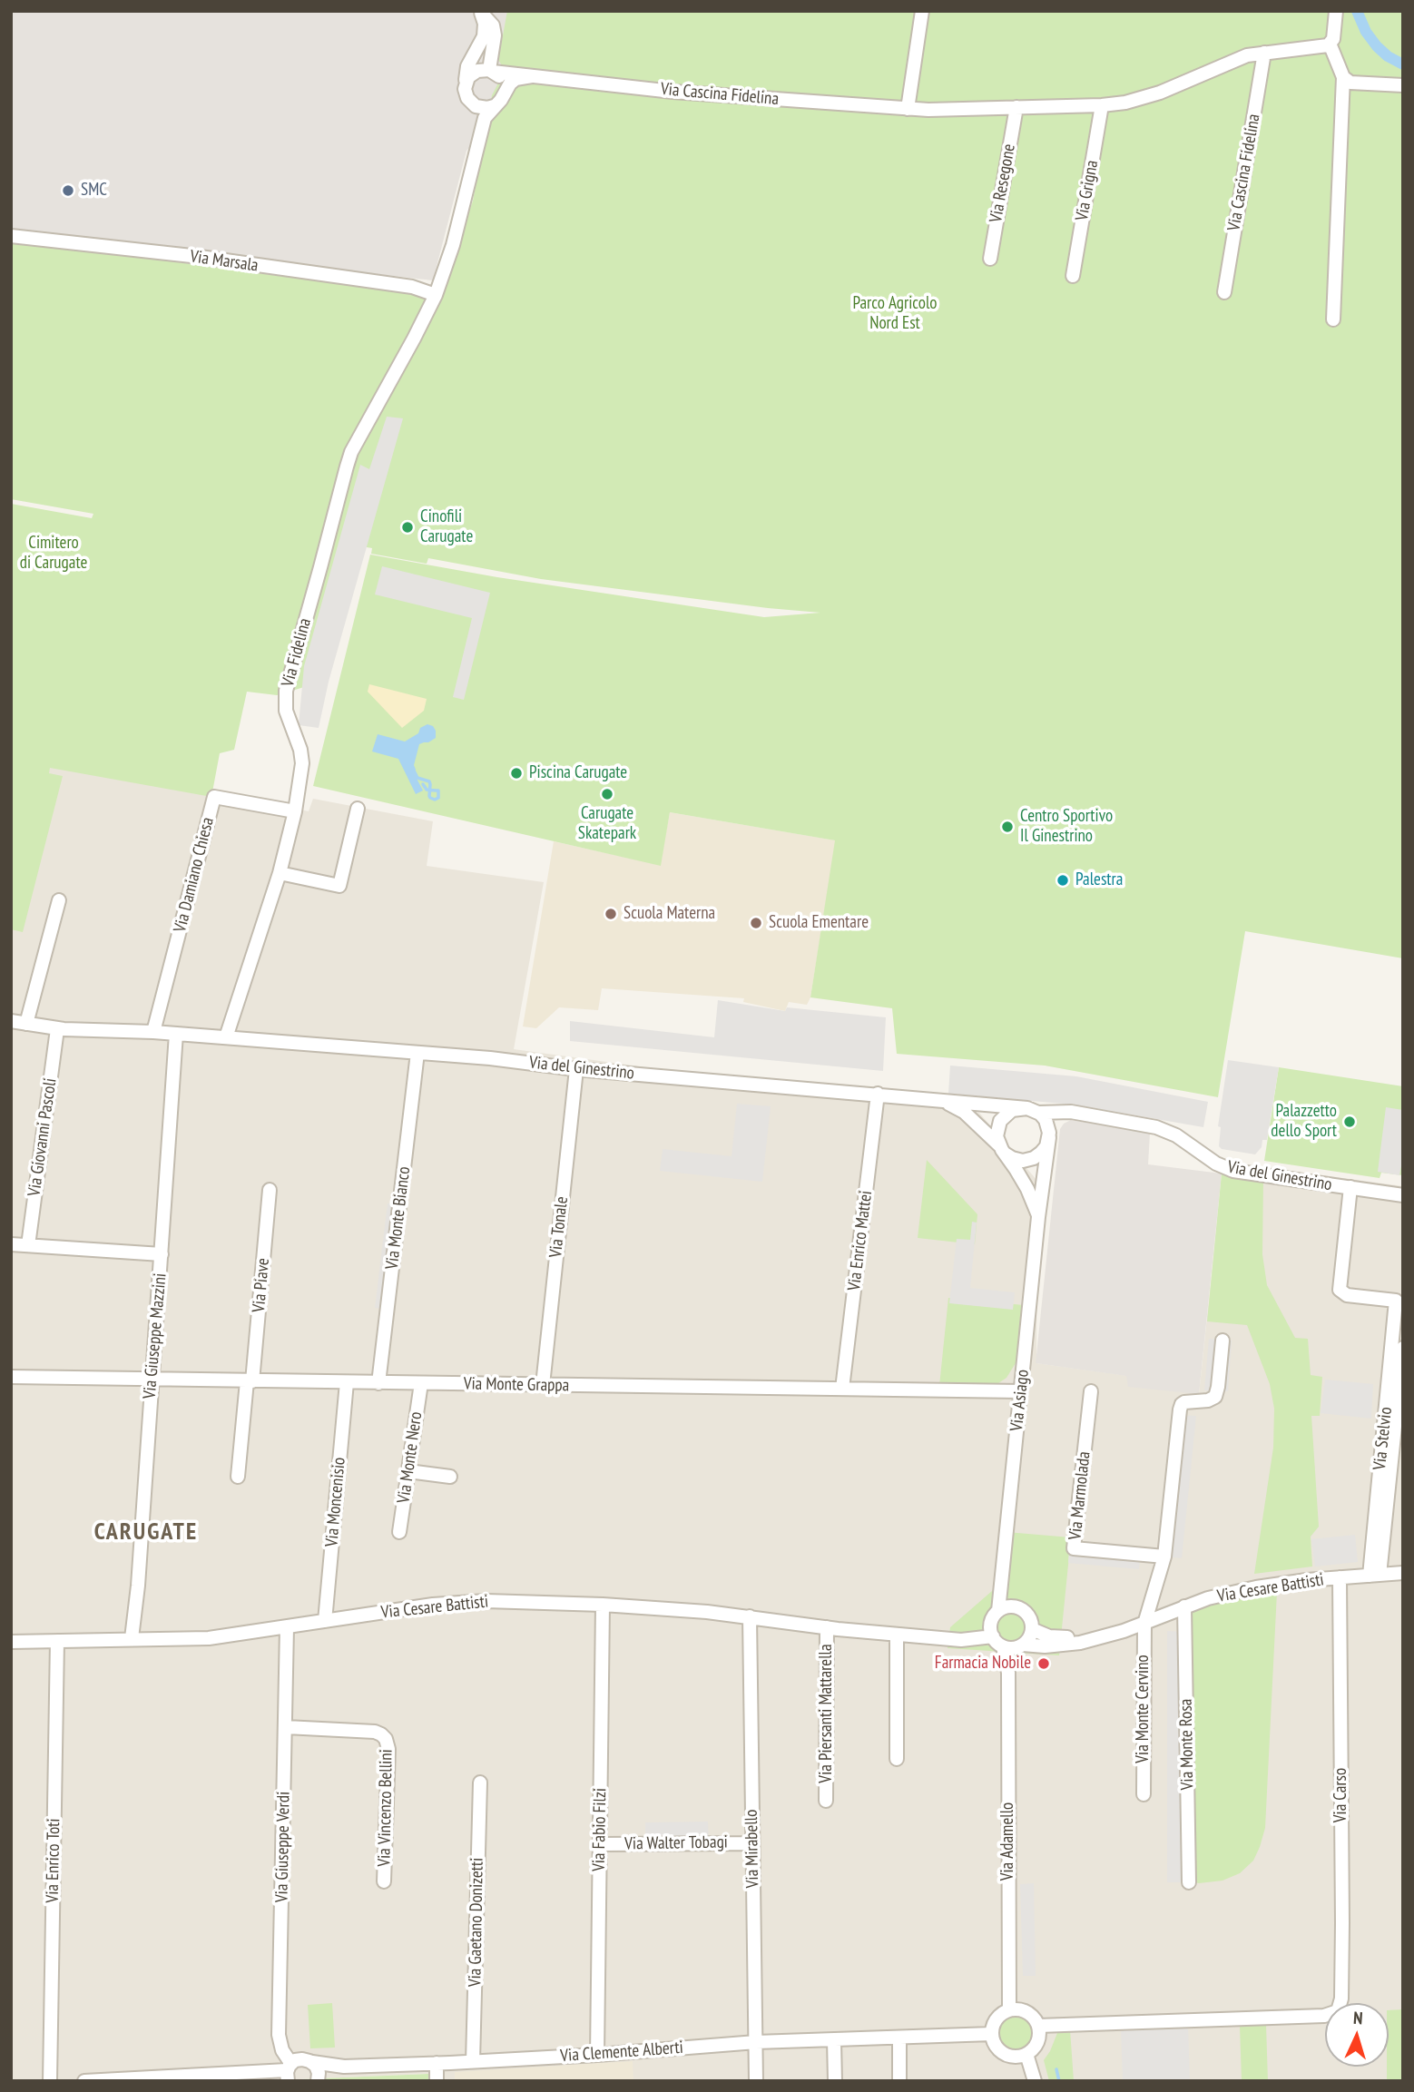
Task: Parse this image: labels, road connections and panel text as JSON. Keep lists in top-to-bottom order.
{
  "streets": {
    "street": [
      "Via Cascina Fidelina",
      "Via Resegone",
      "Via Grigna",
      "Via Marsala",
      "Via Fidelina",
      "Via Damiano Chiesa",
      "Via del Ginestrino",
      "Via Giovanni Pascoli",
      "Via Monte Bianco",
      "Via Tonale",
      "Via Enrico Mattei",
      "Via Piave",
      "Via Giuseppe Mazzini",
      "Via Monte Grappa",
      "Via Asiago",
      "Via Stelvio",
      "Via Monte Nero",
      "Via Marmolada",
      "Via Moncenisio",
      "Via Cesare Battisti",
      "Via Monte Cervino",
      "Via Piersanti Mattarella",
      "Via Monte Rosa",
      "Via Carso",
      "Via Vincenzo Bellini",
      "Via Fabio Filzi",
      "Via Adamello",
      "Via Walter Tobagi",
      "Via Giuseppe Verdi",
      "Via Mirabello",
      "Via Enrico Toti",
      "Via Gaetano Donizetti",
      "Via Clemente Alberti"
    ]
  },
  "crossings": [
    ["Via Cascina Fidelina", "Via Resegone"],
    ["Via Cascina Fidelina", "Via Grigna"],
    ["Via Cascina Fidelina", "Via Fidelina"],
    ["Via Marsala", "Via Fidelina"],
    ["Via Fidelina", "Via Damiano Chiesa"],
    ["Via Fidelina", "Via del Ginestrino"],
    ["Via del Ginestrino", "Via Monte Bianco"],
    ["Via del Ginestrino", "Via Tonale"],
    ["Via del Ginestrino", "Via Enrico Mattei"],
    ["Via del Ginestrino", "Via Asiago"],
    ["Via del Ginestrino", "Via Stelvio"],
    ["Via Monte Bianco", "Via Monte Grappa"],
    ["Via Tonale", "Via Monte Grappa"],
    ["Via Enrico Mattei", "Via Monte Grappa"],
    ["Via Piave", "Via Monte Grappa"],
    ["Via Giuseppe Mazzini", "Via Monte Grappa"],
    ["Via Giuseppe Mazzini", "Via Cesare Battisti"],
    ["Via Monte Grappa", "Via Asiago"],
    ["Via Monte Grappa", "Via Monte Nero"],
    ["Via Monte Grappa", "Via Moncenisio"],
    ["Via Asiago", "Via Cesare Battisti"],
    ["Via Asiago", "Via Adamello"],
    ["Via Stelvio", "Via Cesare Battisti"],
    ["Via Moncenisio", "Via Cesare Battisti"],
    ["Via Cesare Battisti", "Via Monte Cervino"],
    ["Via Cesare Battisti", "Via Piersanti Mattarella"],
    ["Via Cesare Battisti", "Via Monte Rosa"],
    ["Via Cesare Battisti", "Via Carso"],
    ["Via Cesare Battisti", "Via Fabio Filzi"],
    ["Via Cesare Battisti", "Via Adamello"],
    ["Via Cesare Battisti", "Via Giuseppe Verdi"],
    ["Via Cesare Battisti", "Via Mirabello"],
    ["Via Cesare Battisti", "Via Enrico Toti"],
    ["Via Carso", "Via Adamello"],
    ["Via Carso", "Via Clemente Alberti"],
    ["Via Vincenzo Bellini", "Via Giuseppe Verdi"],
    ["Via Fabio Filzi", "Via Walter Tobagi"],
    ["Via Fabio Filzi", "Via Clemente Alberti"],
    ["Via Adamello", "Via Clemente Alberti"],
    ["Via Walter Tobagi", "Via Mirabello"],
    ["Via Giuseppe Verdi", "Via Clemente Alberti"],
    ["Via Mirabello", "Via Clemente Alberti"],
    ["Via Gaetano Donizetti", "Via Clemente Alberti"]
  ],
  "districts": ["CARUGATE"],
  "parks": ["Parco Agricolo Nord Est", "Cimitero di Carugate"],
  "places": [
    "SMC",
    "Cinofili Carugate",
    "Piscina Carugate",
    "Carugate Skatepark",
    "Centro Sportivo Il Ginestrino",
    "Palestra",
    "Scuola Materna",
    "Scuola Ementare",
    "Palazzetto dello Sport",
    "Farmacia Nobile"
  ],
  "north": "top"
}
